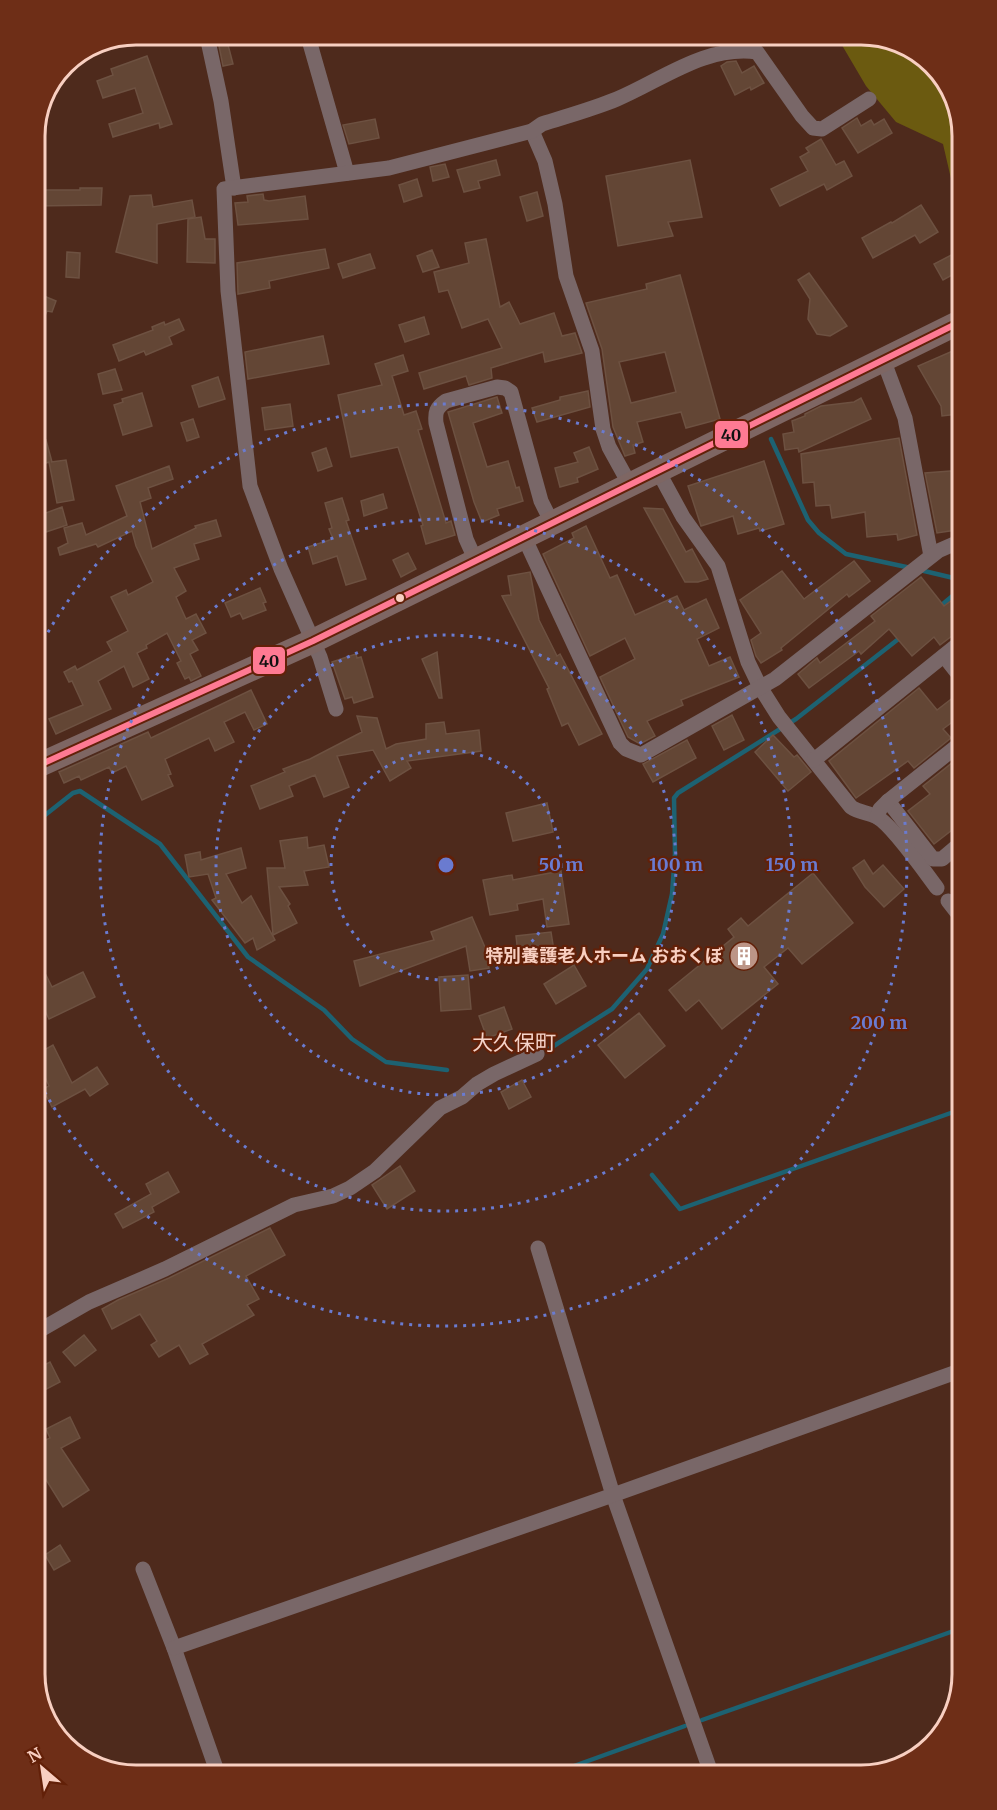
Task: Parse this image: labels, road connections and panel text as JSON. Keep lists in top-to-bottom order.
{
  "districts": ["大久保町"],
  "places": {
    "building": ["特別養護老人ホーム おおくぼ"]
  },
  "lines": ["transit line 40"],
  "north": "top left",
  "rings": [
    "50 m",
    "100 m",
    "150 m",
    "200 m"
  ]
}
